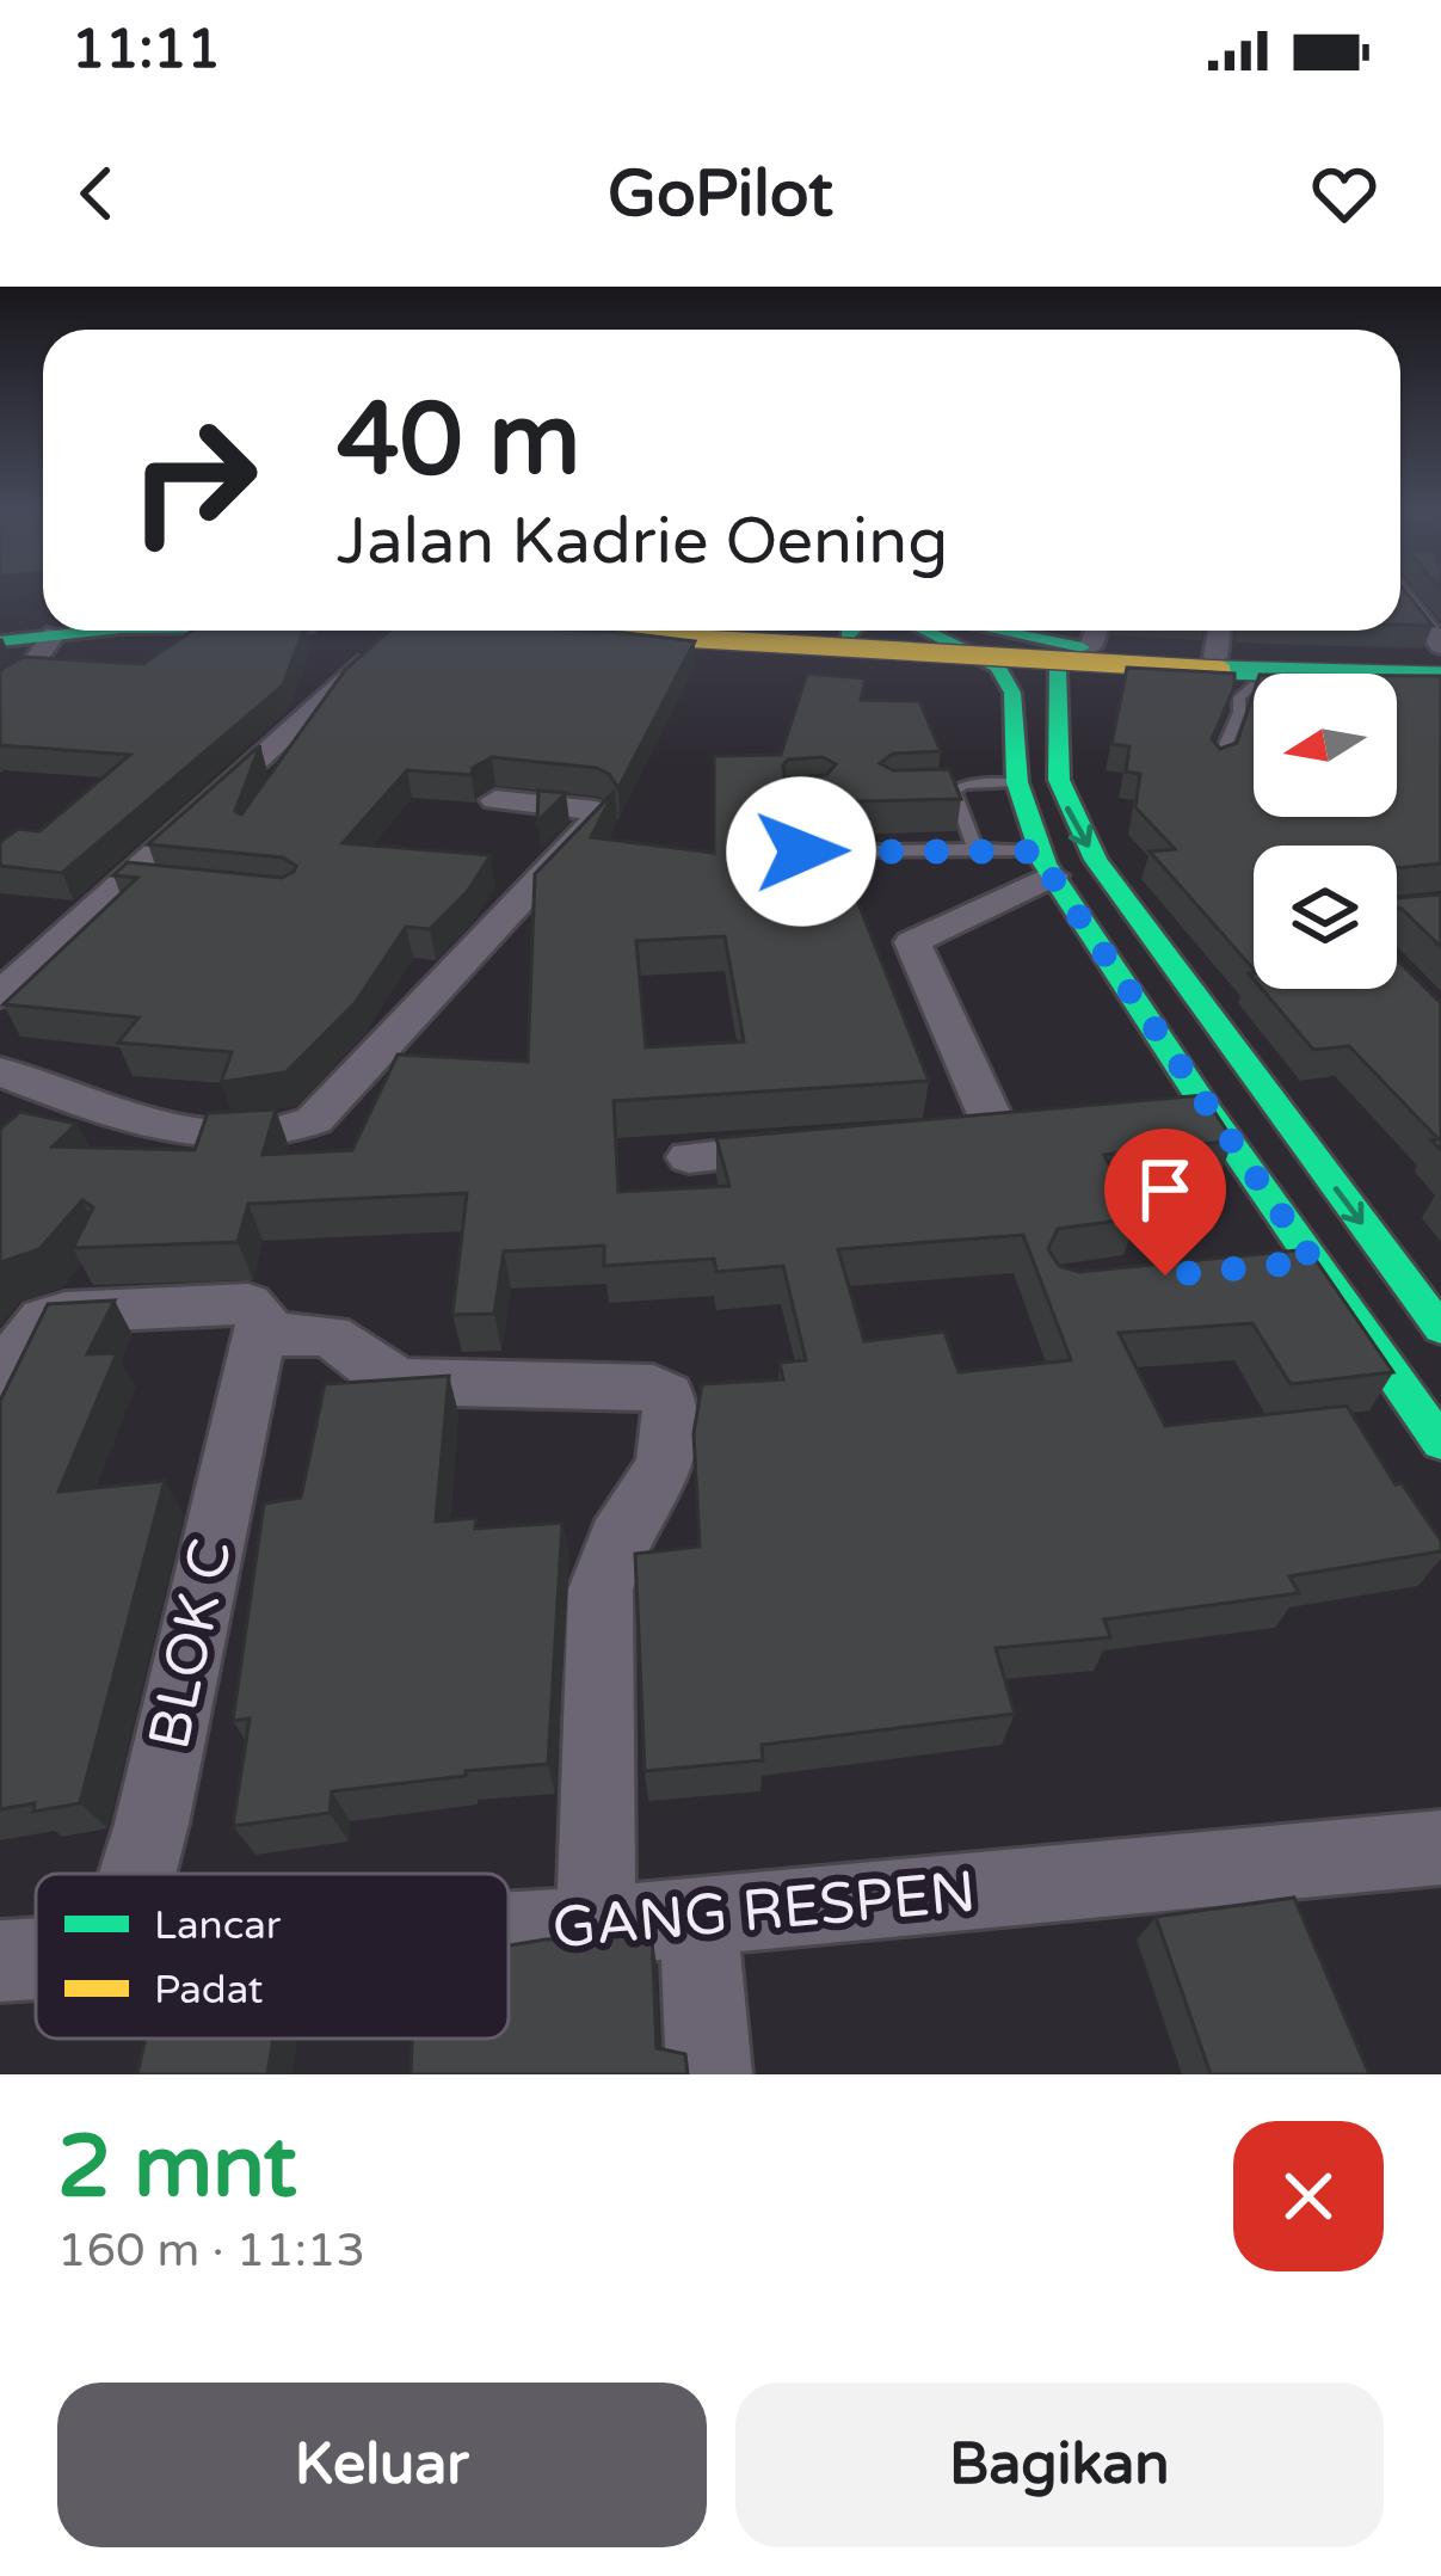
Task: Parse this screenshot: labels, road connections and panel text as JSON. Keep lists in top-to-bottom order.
{
  "streets": {
    "street": ["BLOK C", "GANG RESPEN"]
  },
  "legend": ["Lancar", "Padat"],
  "north": "left",
  "page": {
    "status": "11:11",
    "header": "GoPilot",
    "turn": ["40 m", "Jalan Kadrie Oening"],
    "heading": ["2 mnt", "160 m · 11:13"],
    "buttons": ["Keluar", "Bagikan"]
  }
}
